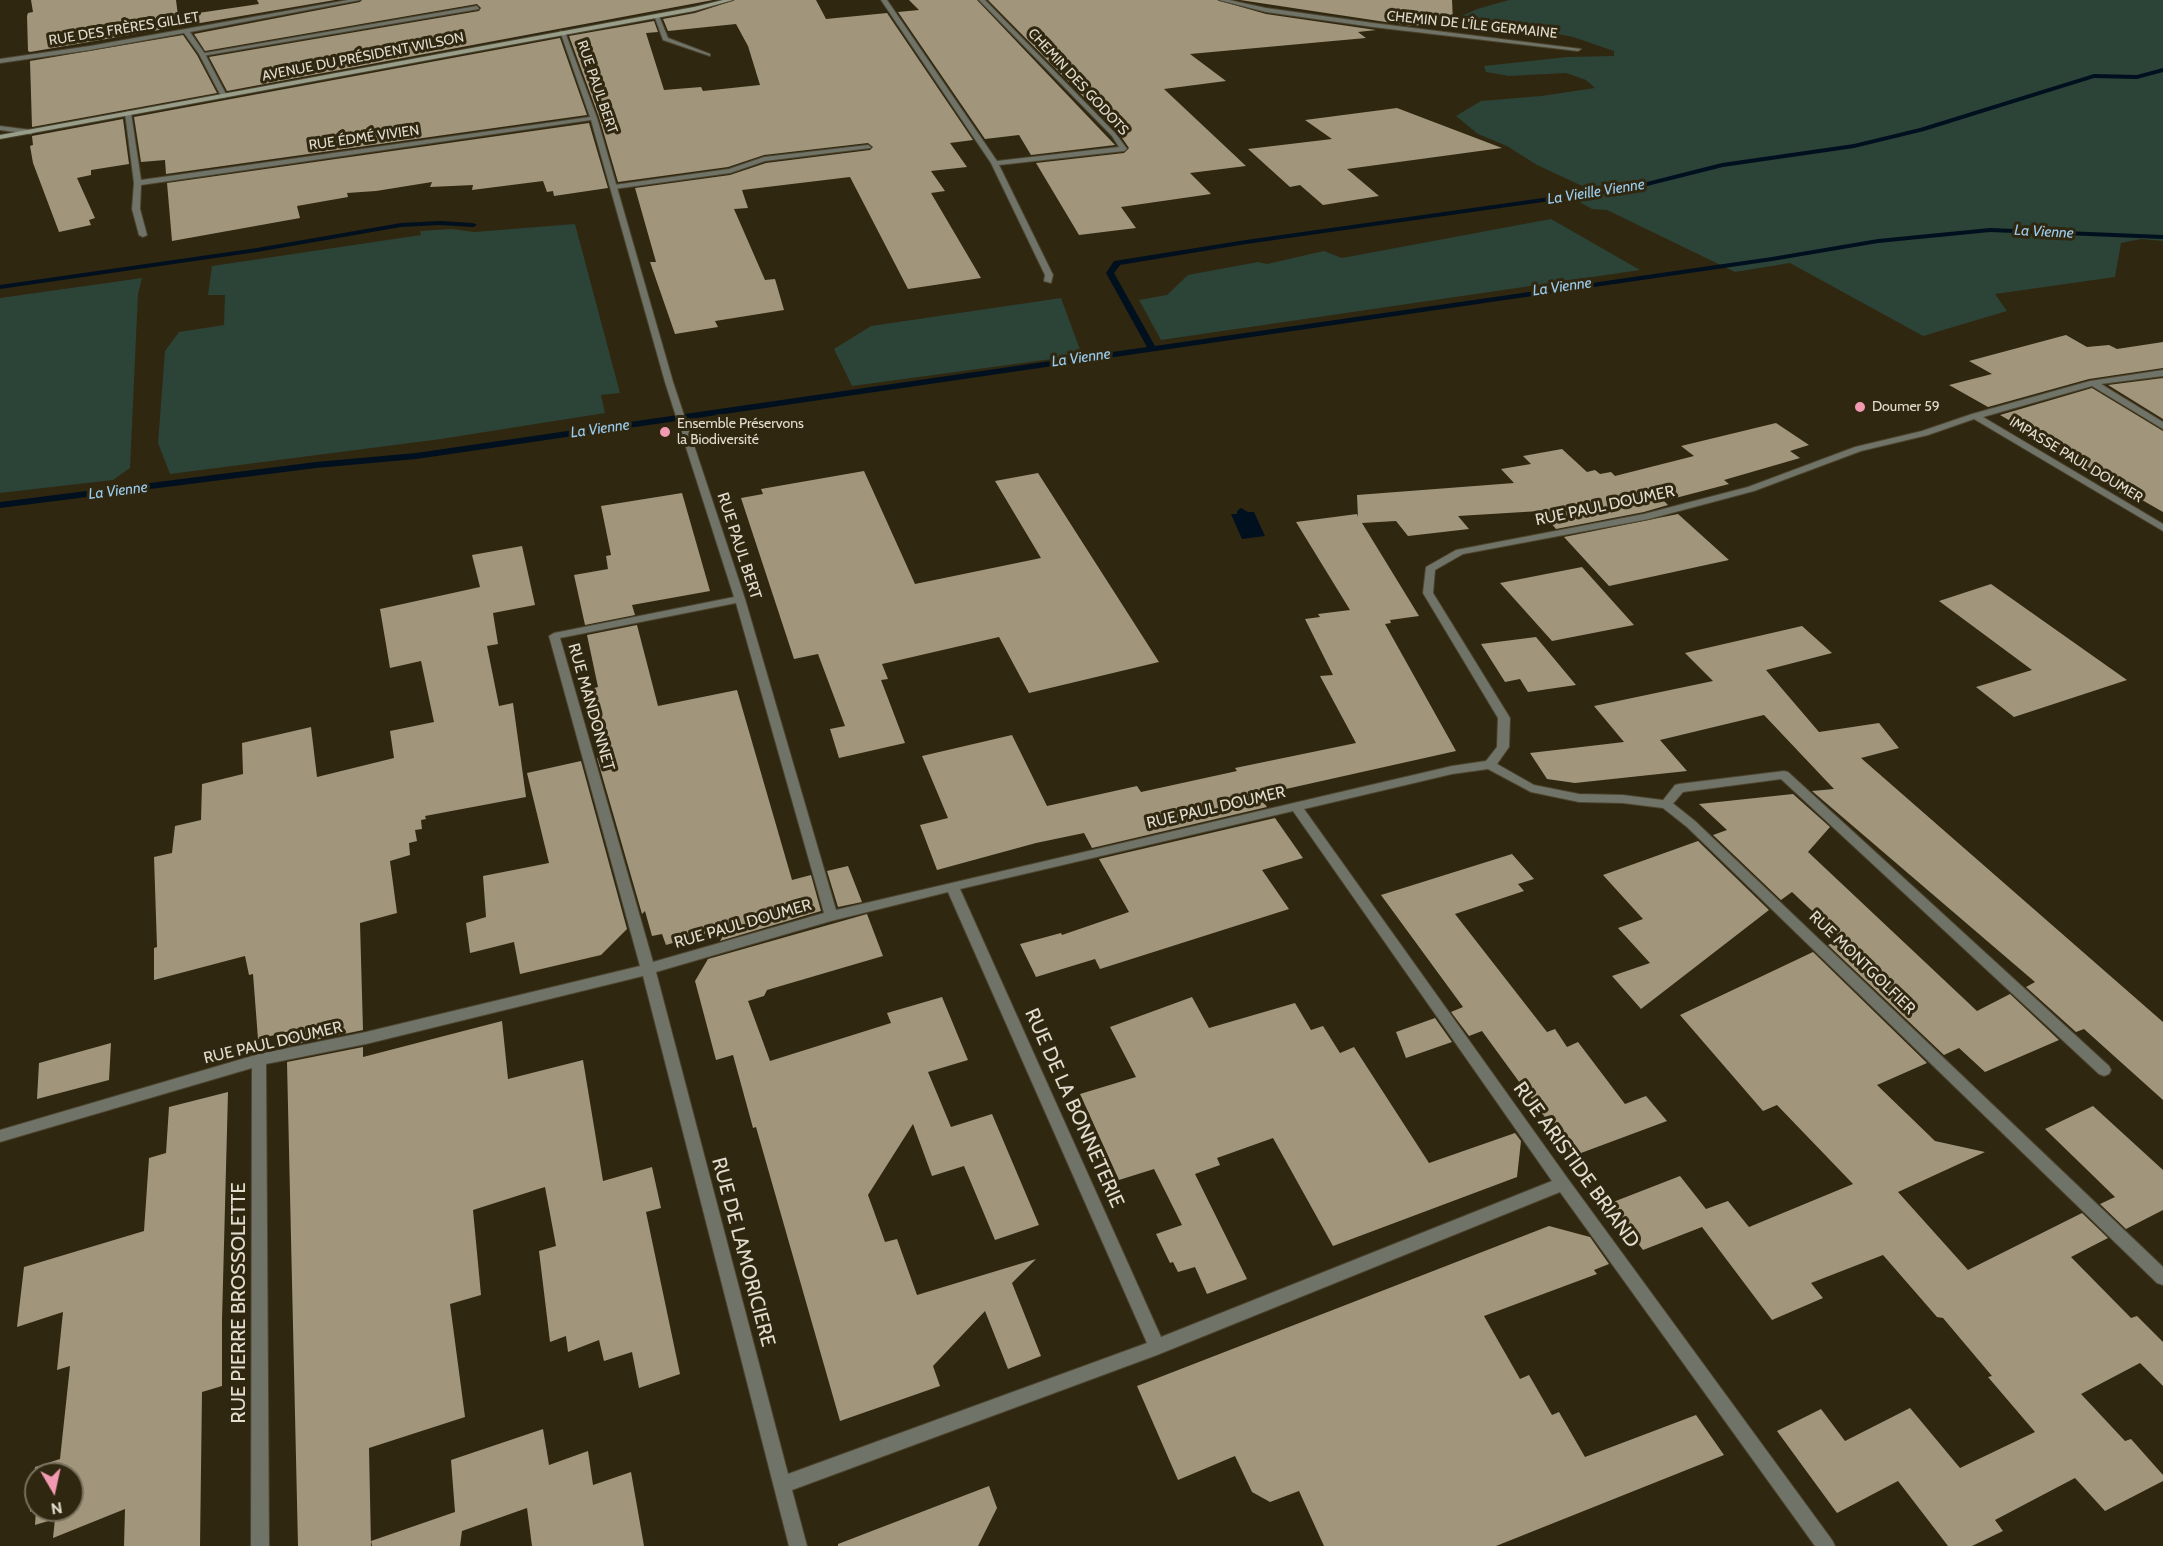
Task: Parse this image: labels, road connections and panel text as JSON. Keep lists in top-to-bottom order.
{
  "streets": {
    "street": [
      "CHEMIN DE L'ÎLE GERMAINE",
      "RUE DES FRÈRES GILLET",
      "AVENUE DU PRÉSIDENT WILSON",
      "CHEMIN DES GODOTS",
      "RUE PAUL BERT",
      "RUE ÉDMÉ VIVIEN",
      "IMPASSE PAUL DOUMER",
      "RUE PAUL DOUMER",
      "RUE MANDONNET",
      "RUE MONTGOLFIER",
      "RUE DE LA BONNETERIE",
      "RUE ARISTIDE BRIAND",
      "RUE DE LAMORICIERE",
      "RUE PIERRE BROSSOLETTE"
    ]
  },
  "crossings": [
    ["AVENUE DU PRÉSIDENT WILSON", "RUE PAUL BERT"],
    ["RUE PAUL BERT", "RUE ÉDMÉ VIVIEN"],
    ["RUE PAUL BERT", "RUE PAUL DOUMER"],
    ["RUE PAUL BERT", "RUE MANDONNET"],
    ["IMPASSE PAUL DOUMER", "RUE PAUL DOUMER"],
    ["RUE PAUL DOUMER", "RUE MANDONNET"],
    ["RUE PAUL DOUMER", "RUE DE LA BONNETERIE"],
    ["RUE PAUL DOUMER", "RUE ARISTIDE BRIAND"],
    ["RUE PAUL DOUMER", "RUE DE LAMORICIERE"],
    ["RUE PAUL DOUMER", "RUE PIERRE BROSSOLETTE"],
    ["RUE MANDONNET", "RUE DE LAMORICIERE"]
  ],
  "water": ["La Vieille Vienne", "La Vienne"],
  "places": ["Doumer 59", "Ensemble Préservons la Biodiversité"],
  "north": "bottom"
}
